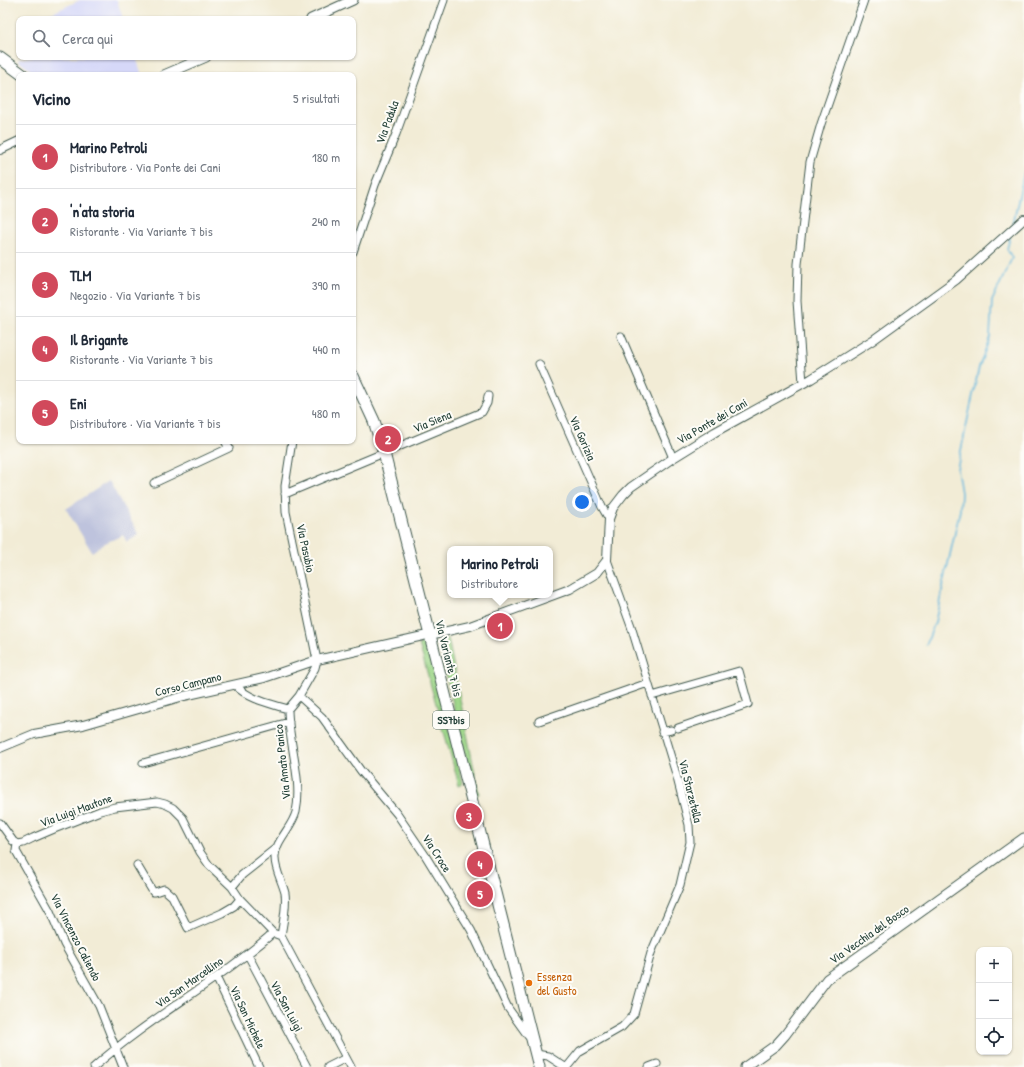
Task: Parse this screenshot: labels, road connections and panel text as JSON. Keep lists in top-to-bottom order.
{
  "streets": {
    "main road": ["Via Variante 7 bis", "SS7bis", "Via Vecchia del Bosco"],
    "street": [
      "Via Padula",
      "Via Siena",
      "Via Ponte dei Cani",
      "Via Gorizia",
      "Via Pasubio",
      "Corso Campano",
      "Via Amato Panico",
      "Via Starzetella",
      "Via Luigi Mautone",
      "Via Croce",
      "Via Vincenzo Caliendo",
      "Via San Marcellino",
      "Via San Luigi",
      "Via San Michele"
    ]
  },
  "crossings": [
    ["Via Siena", "Via Pasubio"],
    ["Via Siena", "Via Variante 7 bis"],
    ["Via Ponte dei Cani", "Via Gorizia"],
    ["Via Ponte dei Cani", "Via Starzetella"],
    ["Via Pasubio", "Corso Campano"],
    ["Via Pasubio", "Via Amato Panico"],
    ["Via Variante 7 bis", "Via Starzetella"],
    ["Via Variante 7 bis", "Via Croce"],
    ["Corso Campano", "Via Amato Panico"],
    ["Via Amato Panico", "Via Luigi Mautone"],
    ["Via Amato Panico", "Via Croce"],
    ["Via Luigi Mautone", "Via Vincenzo Caliendo"],
    ["Via Luigi Mautone", "Via San Marcellino"],
    ["Via Vincenzo Caliendo", "Via San Marcellino"],
    ["Via San Marcellino", "Via San Luigi"],
    ["Via San Marcellino", "Via San Michele"]
  ],
  "places": ["Essenza del Gusto"],
  "page": {
    "search": "Cerca qui",
    "heading": ["Vicino", "5 risultati"],
    "list": [
      {
        "mark": "1",
        "name": "Marino Petroli",
        "note": "Distributore · Via Ponte dei Cani",
        "value": "180 m"
      },
      {
        "mark": "2",
        "name": "'n'ata storia",
        "note": "Ristorante · Via Variante 7 bis",
        "value": "240 m"
      },
      {
        "mark": "3",
        "name": "TLM",
        "note": "Negozio · Via Variante 7 bis",
        "value": "390 m"
      },
      {
        "mark": "4",
        "name": "Il Brigante",
        "note": "Ristorante · Via Variante 7 bis",
        "value": "440 m"
      },
      {
        "mark": "5",
        "name": "Eni",
        "note": "Distributore · Via Variante 7 bis",
        "value": "480 m"
      }
    ],
    "pins": [
      "2",
      "1",
      "3",
      "4",
      "5"
    ],
    "popup": ["Marino Petroli", "Distributore"],
    "map_buttons": ["+", "−"]
  }
}
